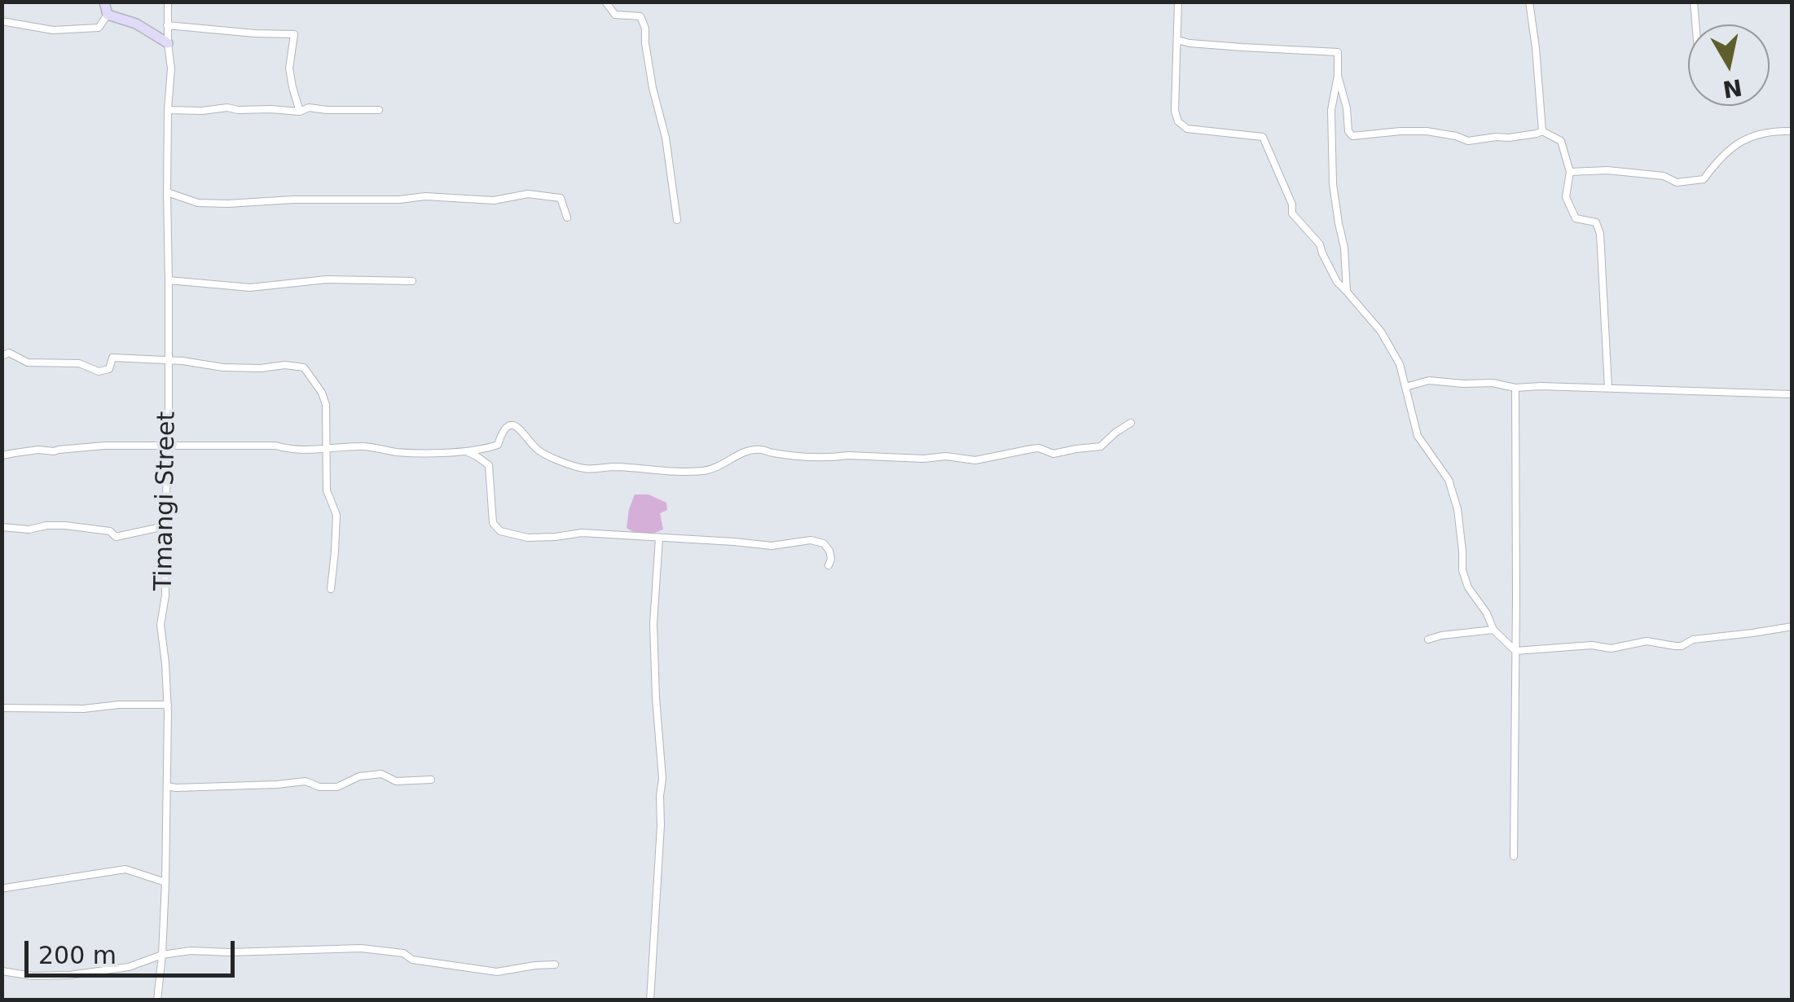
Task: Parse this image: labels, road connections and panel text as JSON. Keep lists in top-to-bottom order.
{
  "streets": {
    "street": ["Timangi Street"]
  },
  "scale_bar": "200 m",
  "north": "bottom"
}
